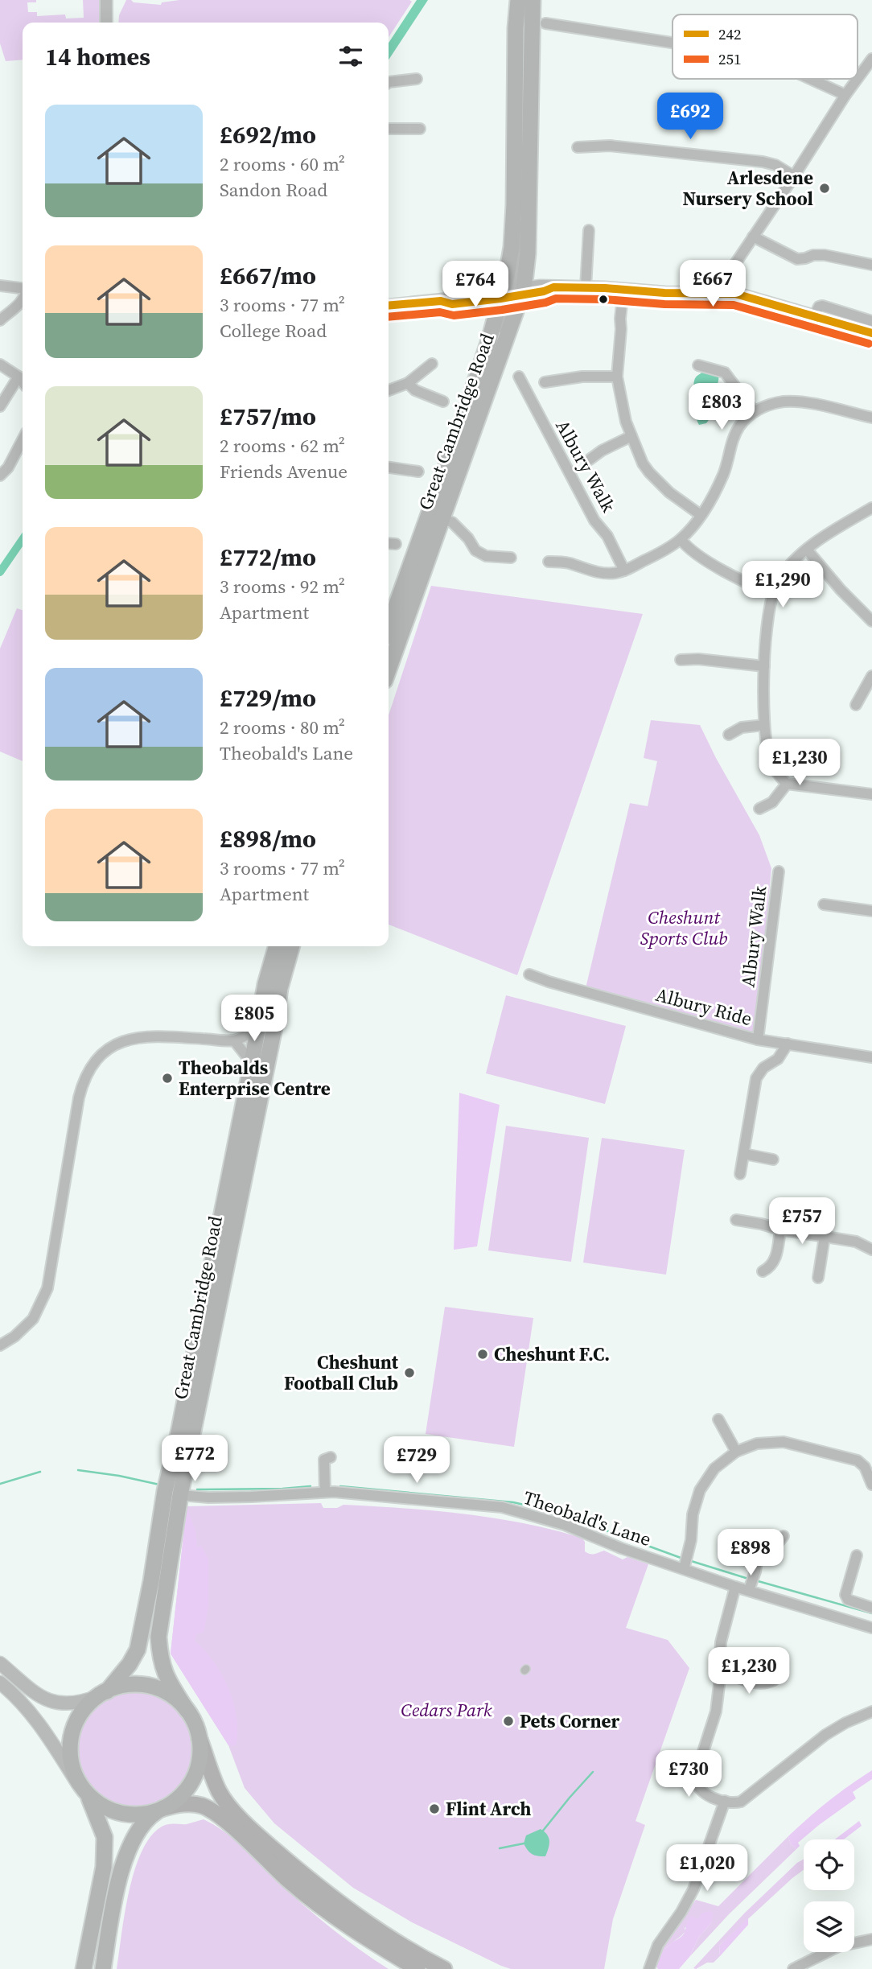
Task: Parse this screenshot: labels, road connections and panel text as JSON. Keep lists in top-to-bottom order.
{
  "streets": {
    "highway": ["Great Cambridge Road"],
    "street": ["Albury Walk", "Albury Ride", "Theobald's Lane"]
  },
  "crossings": [
    ["Great Cambridge Road", "Theobald's Lane"],
    ["Albury Walk", "Albury Ride"]
  ],
  "parks": ["Cheshunt Sports Club", "Cedars Park"],
  "places": [
    "Arlesdene Nursery School",
    "Theobalds Enterprise Centre",
    "Cheshunt F.C.",
    "Cheshunt Football Club",
    "Pets Corner",
    "Flint Arch"
  ],
  "lines": ["transit line 242", "transit line 251"],
  "legend": ["242", "251"],
  "page": {
    "heading": "14 homes",
    "list": [
      {
        "name": "£692/mo",
        "note": "2 rooms · 60 m² · Sandon Road"
      },
      {
        "name": "£667/mo",
        "note": "3 rooms · 77 m² · College Road"
      },
      {
        "name": "£757/mo",
        "note": "2 rooms · 62 m² · Friends Avenue"
      },
      {
        "name": "£772/mo",
        "note": "3 rooms · 92 m² · Apartment"
      },
      {
        "name": "£729/mo",
        "note": "2 rooms · 80 m² · Theobald's Lane"
      },
      {
        "name": "£898/mo",
        "note": "3 rooms · 77 m² · Apartment"
      }
    ],
    "price": [
      "£692",
      "£667",
      "£764",
      "£803",
      "£1,290",
      "£1,230",
      "£805",
      "£757",
      "£772",
      "£729",
      "£898",
      "£1,230",
      "£730",
      "£1,020"
    ]
  }
}
